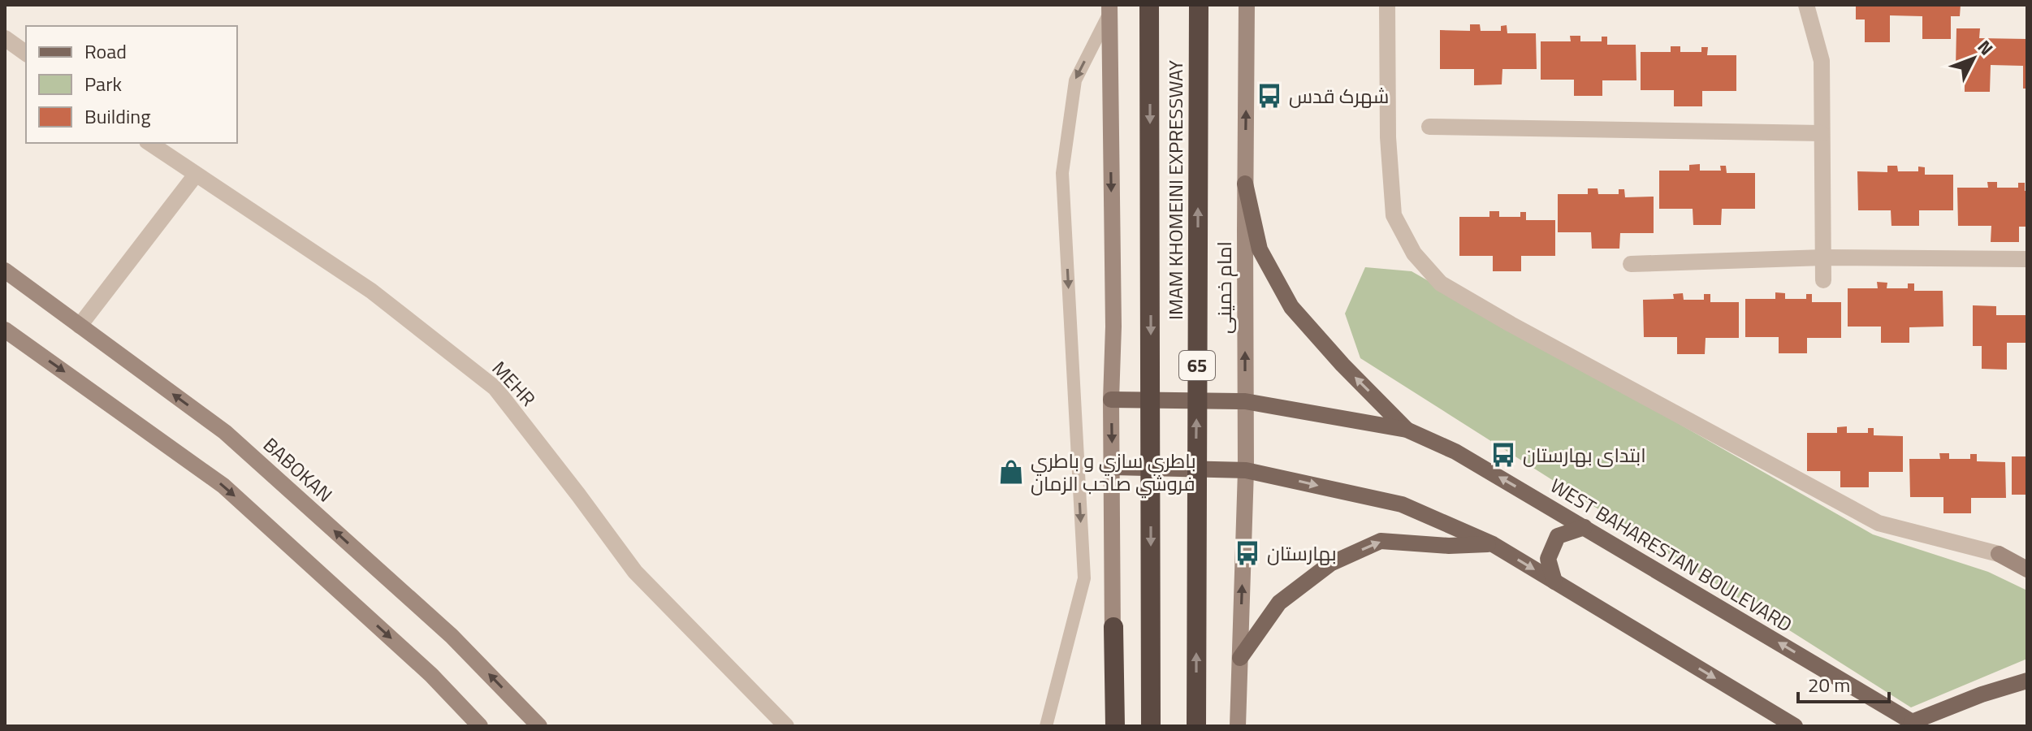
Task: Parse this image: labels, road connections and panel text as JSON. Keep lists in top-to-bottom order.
{
  "streets": {
    "highway": ["IMAM KHOMEINI EXPRESSWAY", "65"],
    "main road": ["امام خمینی", "BABOKAN", "WEST BAHARESTAN BOULEVARD"],
    "street": ["MEHR"]
  },
  "crossings": [
    ["امام خمینی", "WEST BAHARESTAN BOULEVARD"]
  ],
  "places": {
    "bus stop": ["شهرک قدس", "ابتدای بهارستان", "بهارستان"],
    "shop": ["باطري سازي و باطري فروشي صاحب الزمان"]
  },
  "legend": ["Road", "Park", "Building"],
  "scale_bar": "20 m",
  "north": "top right"
}
